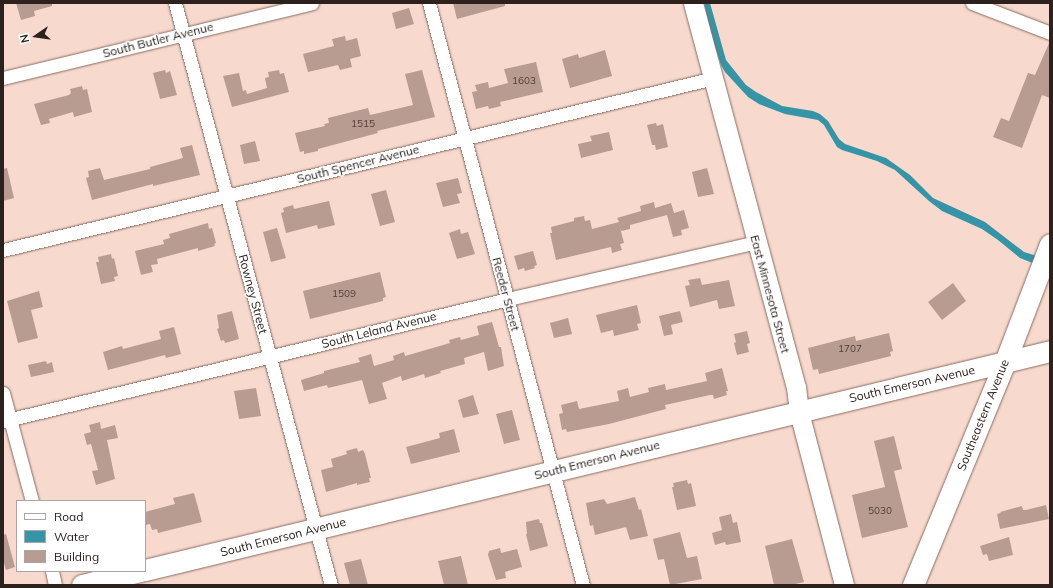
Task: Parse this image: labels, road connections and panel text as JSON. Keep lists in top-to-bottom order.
{
  "streets": {
    "main road": ["South Emerson Avenue", "Southeastern Avenue"],
    "street": [
      "South Butler Avenue",
      "South Spencer Avenue",
      "Rowney Street",
      "Reeder Street",
      "East Minnesota Street",
      "South Leland Avenue"
    ]
  },
  "crossings": [
    ["South Butler Avenue", "Rowney Street"],
    ["South Spencer Avenue", "Rowney Street"],
    ["South Spencer Avenue", "Reeder Street"],
    ["South Spencer Avenue", "East Minnesota Street"],
    ["Rowney Street", "South Leland Avenue"],
    ["Rowney Street", "South Emerson Avenue"],
    ["Reeder Street", "South Leland Avenue"],
    ["Reeder Street", "South Emerson Avenue"],
    ["East Minnesota Street", "South Leland Avenue"],
    ["East Minnesota Street", "South Emerson Avenue"],
    ["South Emerson Avenue", "Southeastern Avenue"]
  ],
  "house_numbers": [
    "1603",
    "1515",
    "1509",
    "1707",
    "5030"
  ],
  "legend": ["Road", "Water", "Building"],
  "north": "left"
}
